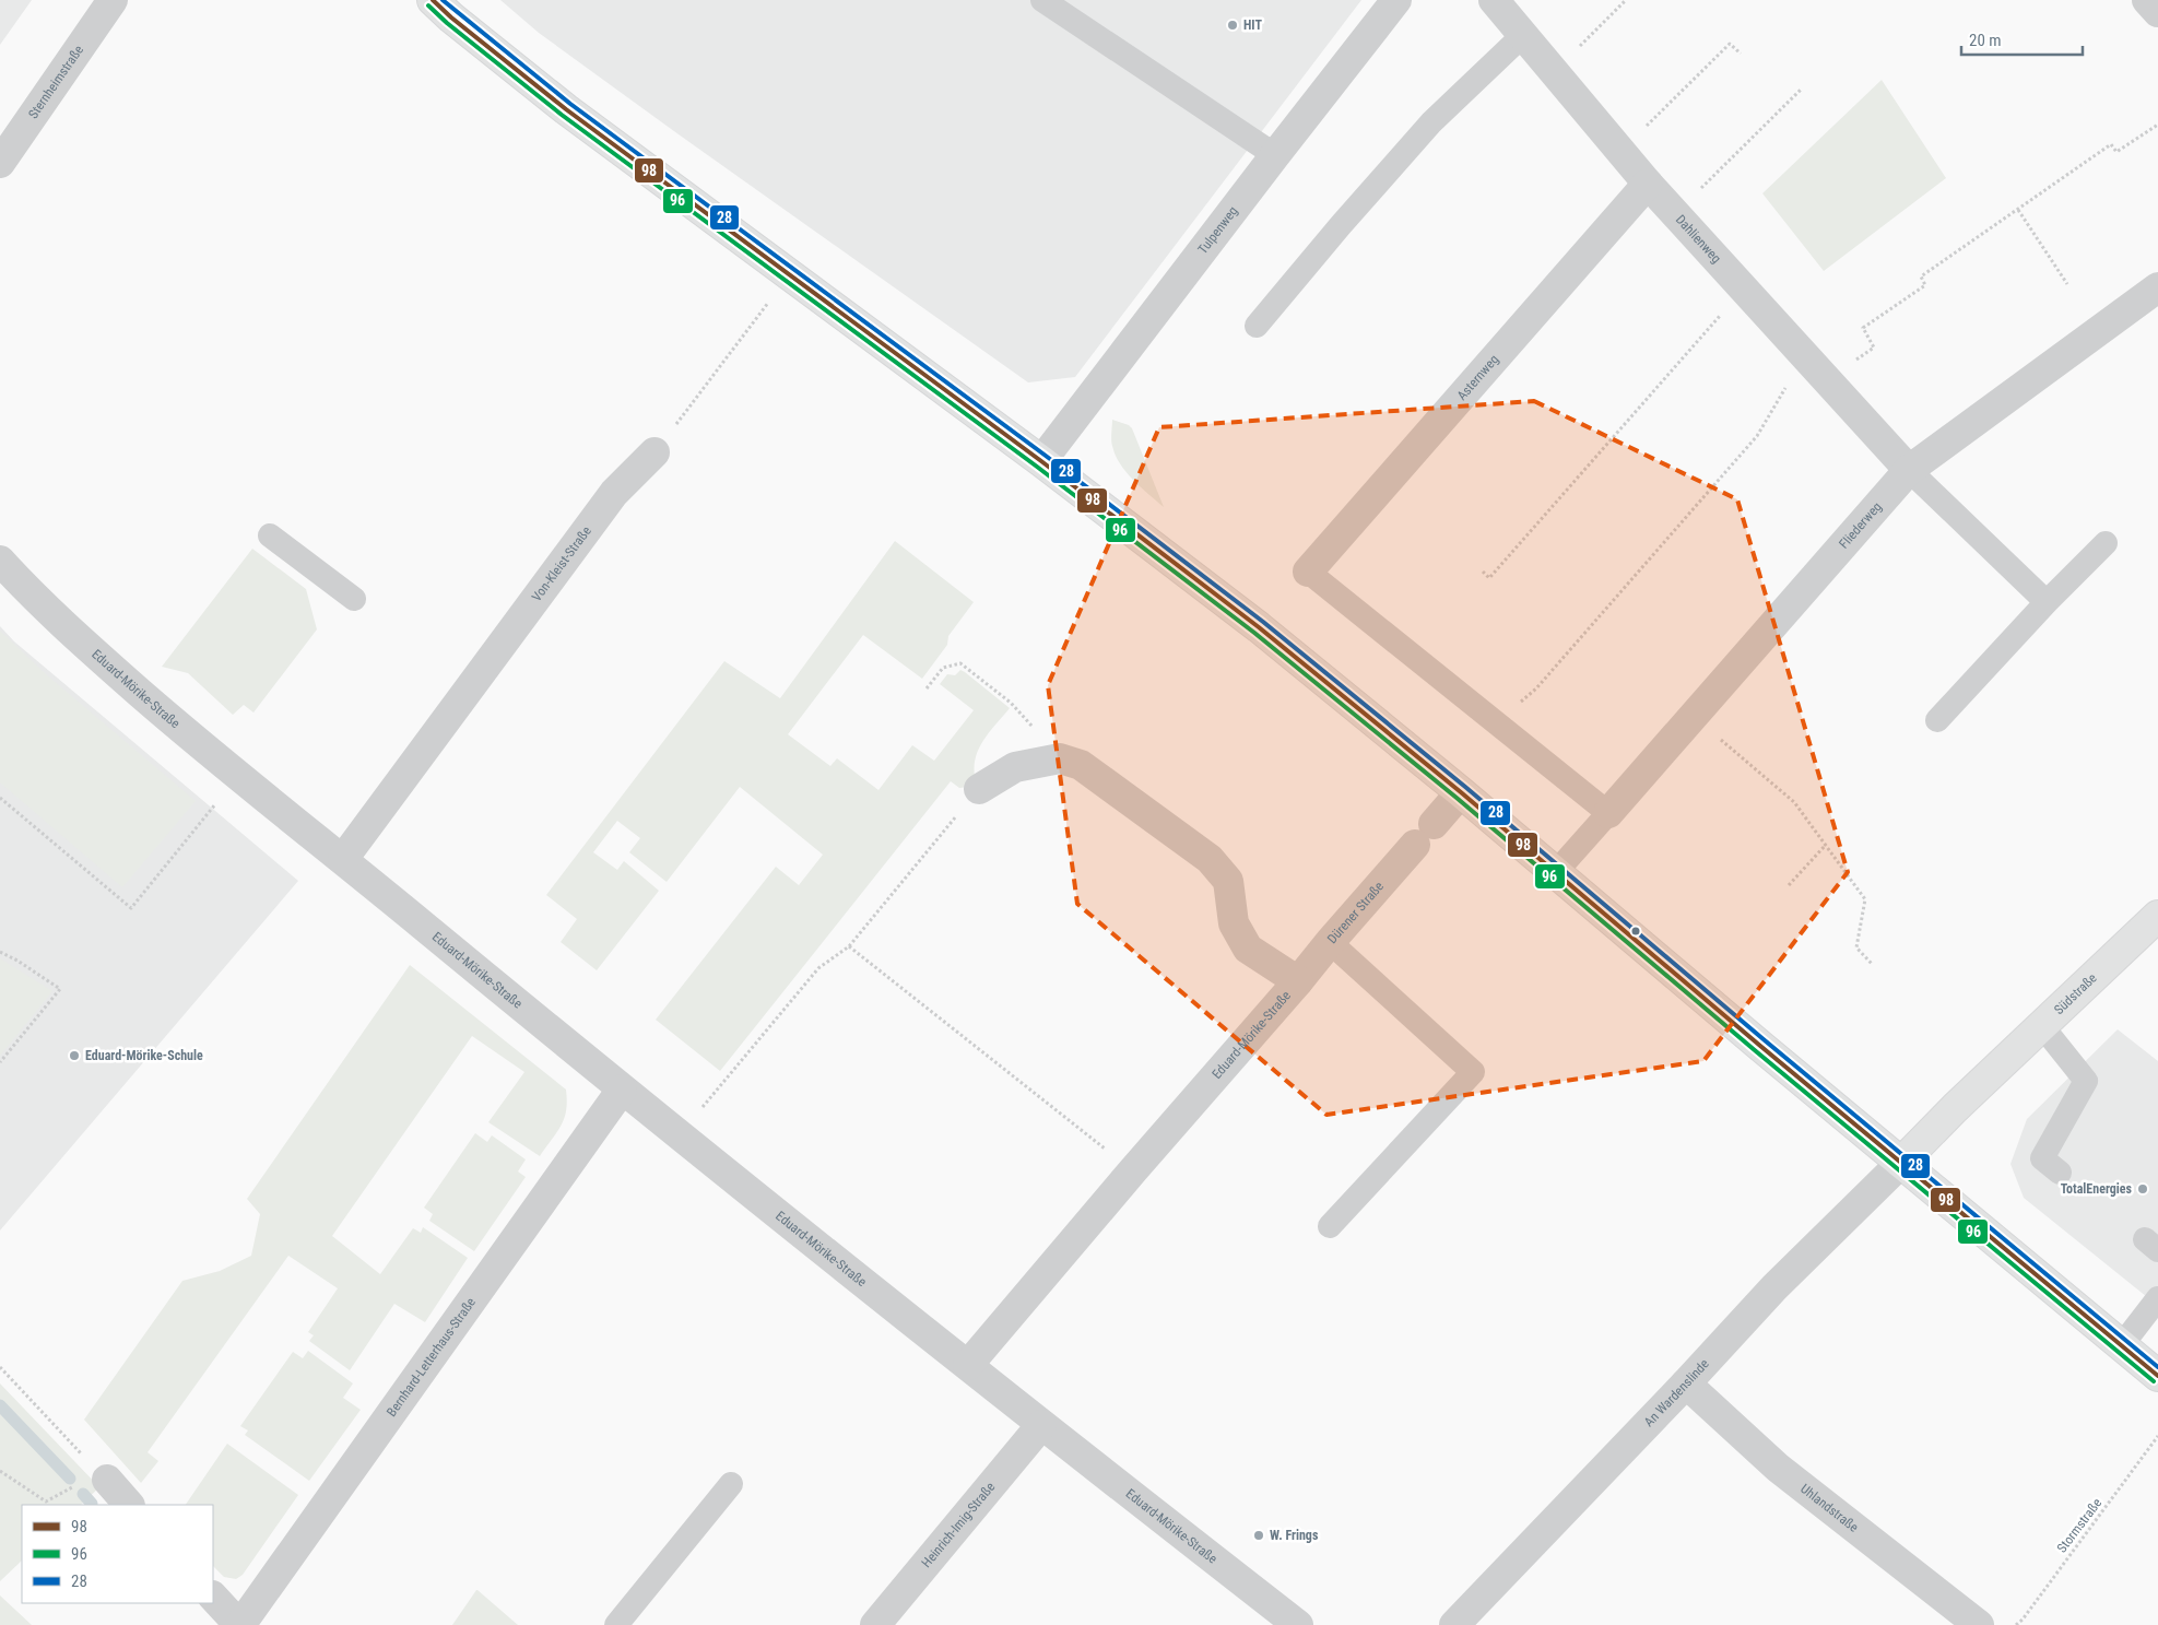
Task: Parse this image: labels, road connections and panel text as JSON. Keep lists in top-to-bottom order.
{
  "streets": {
    "main road": ["Südstraße"],
    "street": [
      "Sternheimstraße",
      "Tulpenweg",
      "Dahlienweg",
      "Asternweg",
      "Fliederweg",
      "Von-Kleist-Straße",
      "Eduard-Mörike-Straße",
      "Dürener Straße",
      "Bernhard-Letterhaus-Straße",
      "An Wardenslinde",
      "Uhlandstraße",
      "Heinrich-Imig-Straße"
    ],
    "path": ["Stormstraße"]
  },
  "crossings": [
    ["Dahlienweg", "Asternweg"],
    ["Dahlienweg", "Fliederweg"],
    ["Von-Kleist-Straße", "Eduard-Mörike-Straße"],
    ["Eduard-Mörike-Straße", "Dürener Straße"],
    ["Eduard-Mörike-Straße", "Bernhard-Letterhaus-Straße"],
    ["Eduard-Mörike-Straße", "Heinrich-Imig-Straße"],
    ["Südstraße", "An Wardenslinde"],
    ["An Wardenslinde", "Uhlandstraße"]
  ],
  "places": [
    "HIT",
    "Eduard-Mörike-Schule",
    "TotalEnergies",
    "W. Frings"
  ],
  "lines": ["transit line 98", "transit line 28", "transit line 96"],
  "legend": ["98", "96", "28"],
  "scale_bar": "20 m"
}
